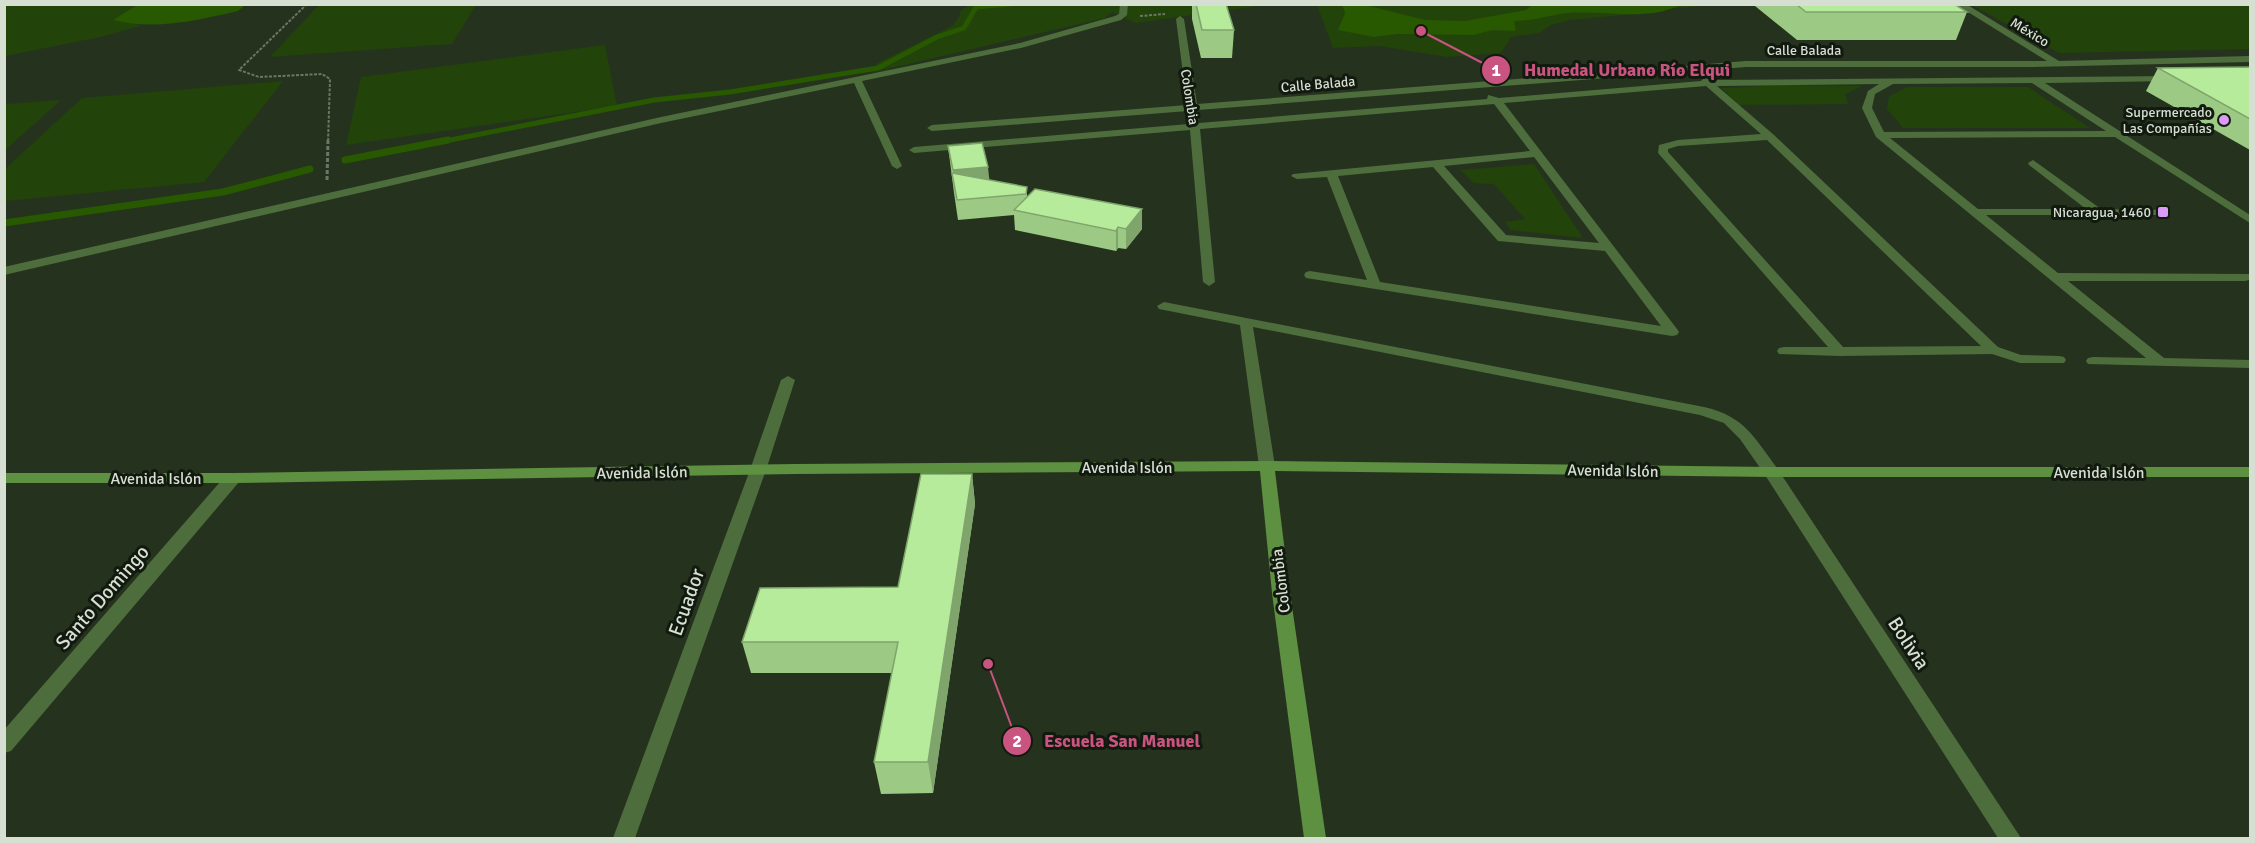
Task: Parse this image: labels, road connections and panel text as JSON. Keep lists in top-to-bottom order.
{
  "streets": {
    "main road": ["Colombia", "Avenida Islón"],
    "street": [
      "México",
      "Calle Balada",
      "Santo Domingo",
      "Ecuador",
      "Bolivia"
    ]
  },
  "crossings": [
    ["México", "Calle Balada"],
    ["Calle Balada", "Colombia"],
    ["Colombia", "Avenida Islón"],
    ["Colombia", "Bolivia"],
    ["Avenida Islón", "Santo Domingo"],
    ["Avenida Islón", "Ecuador"],
    ["Avenida Islón", "Bolivia"]
  ],
  "places": {
    "other": ["Humedal Urbano Río Elqui", "Supermercado Las Compañías", "Escuela San Manuel"],
    "transit": ["Nicaragua, 1460"]
  }
}
